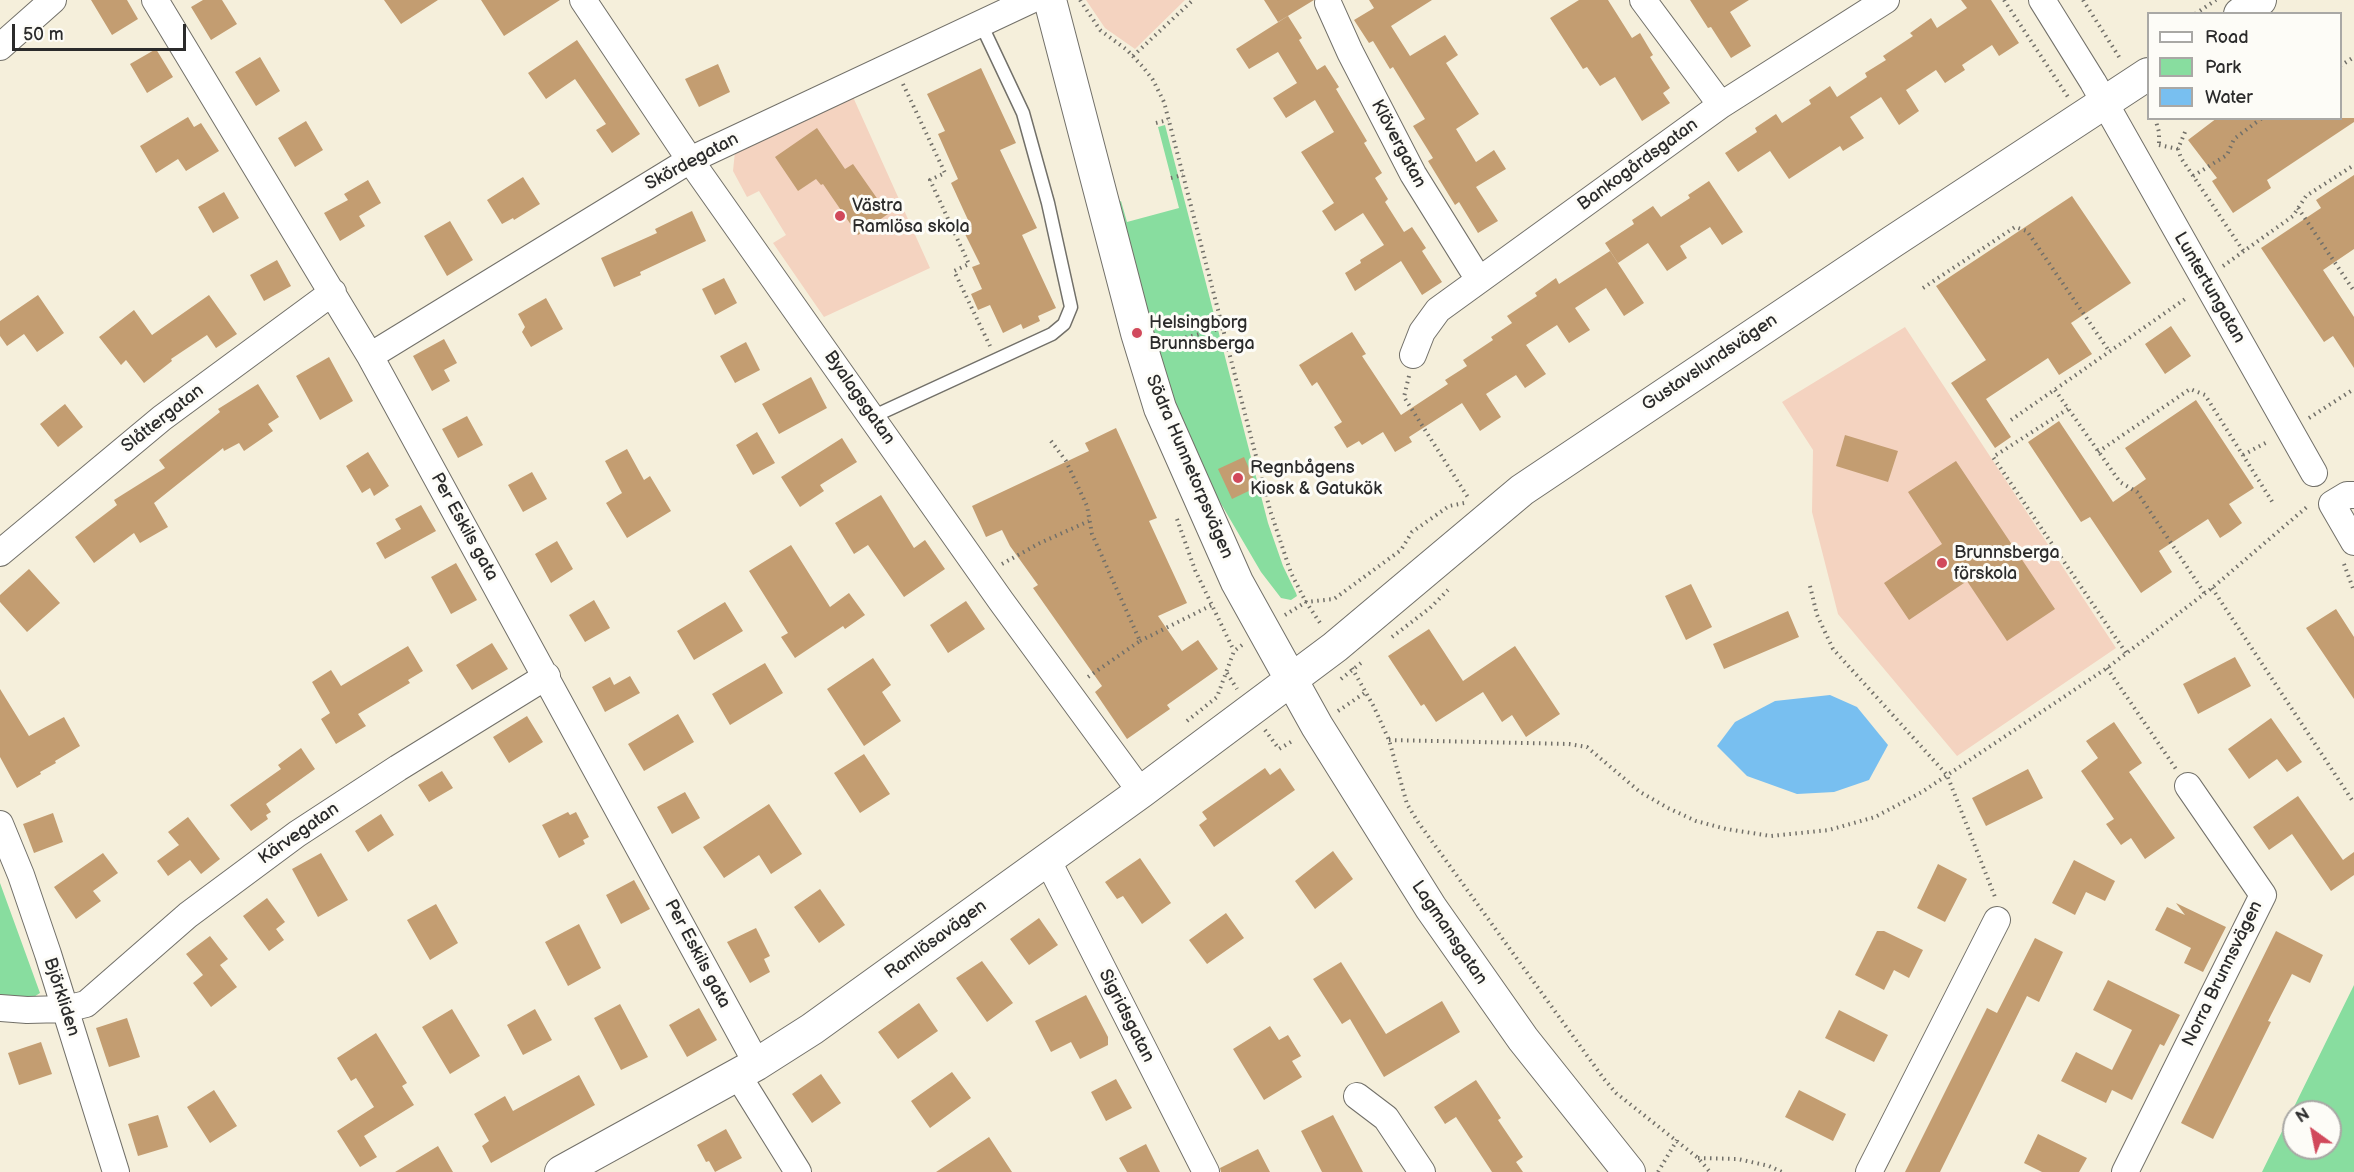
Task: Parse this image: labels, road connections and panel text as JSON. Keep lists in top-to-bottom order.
{
  "streets": {
    "street": [
      "Klövergatan",
      "Skördegatan",
      "Bankogårdsgatan",
      "Luntertungatan",
      "Gustavslundsvägen",
      "Byalagsgatan",
      "Slåttergatan",
      "Södra Hunnetorpsvägen",
      "Per Eskils gata",
      "Kärvegatan",
      "Lagmansgatan",
      "Ramlösavägen",
      "Norra Brunnsvägen",
      "Björkliden",
      "Sigridsgatan"
    ]
  },
  "crossings": [
    ["Klövergatan", "Bankogårdsgatan"],
    ["Skördegatan", "Byalagsgatan"],
    ["Skördegatan", "Per Eskils gata"],
    ["Luntertungatan", "Gustavslundsvägen"],
    ["Gustavslundsvägen", "Södra Hunnetorpsvägen"],
    ["Gustavslundsvägen", "Lagmansgatan"],
    ["Gustavslundsvägen", "Ramlösavägen"],
    ["Byalagsgatan", "Ramlösavägen"],
    ["Slåttergatan", "Per Eskils gata"],
    ["Södra Hunnetorpsvägen", "Lagmansgatan"],
    ["Södra Hunnetorpsvägen", "Ramlösavägen"],
    ["Per Eskils gata", "Kärvegatan"],
    ["Per Eskils gata", "Ramlösavägen"],
    ["Kärvegatan", "Björkliden"],
    ["Lagmansgatan", "Ramlösavägen"],
    ["Ramlösavägen", "Sigridsgatan"]
  ],
  "places": [
    "Västra Ramlösa skola",
    "Helsingborg Brunnsberga",
    "Regnbågens Kiosk & Gatukök",
    "Brunnsberga förskola"
  ],
  "legend": ["Road", "Park", "Water"],
  "scale_bar": "50 m",
  "north": "top left"
}
